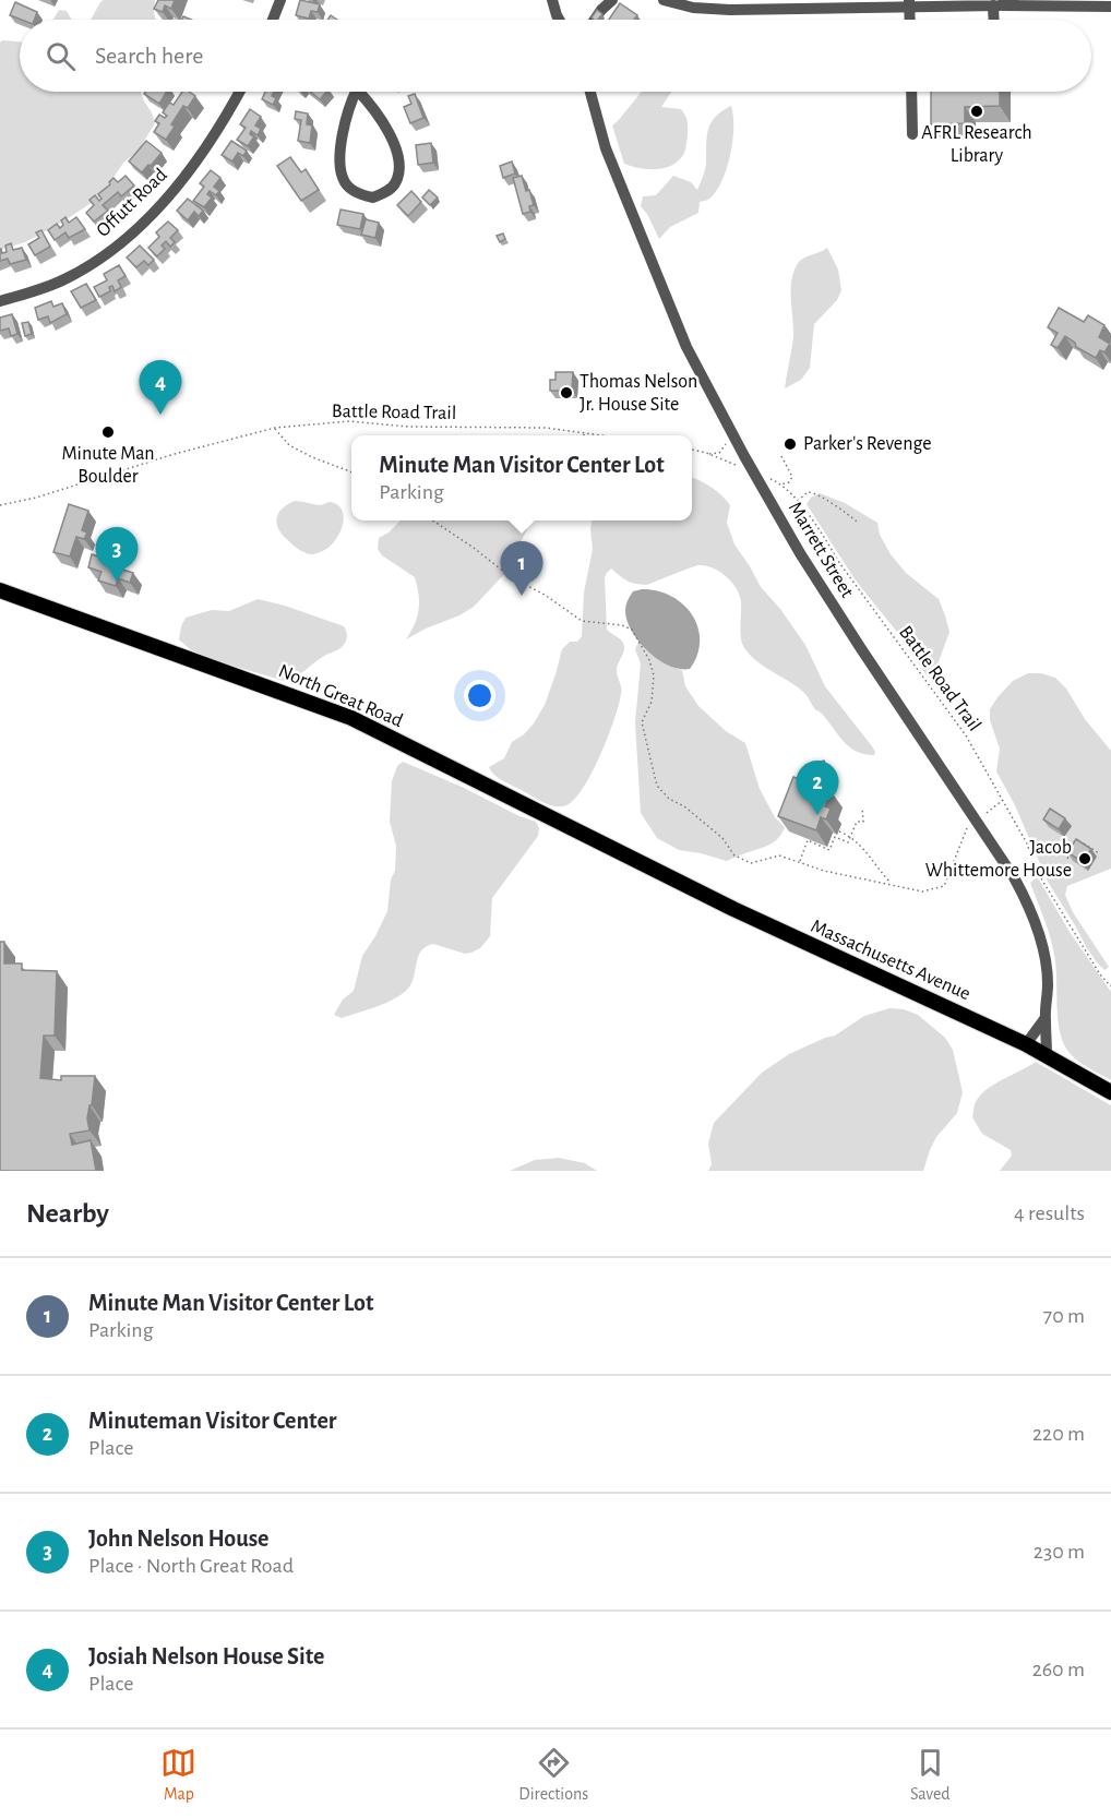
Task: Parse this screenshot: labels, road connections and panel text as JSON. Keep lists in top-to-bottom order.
{
  "streets": {
    "main road": ["North Great Road", "Massachusetts Avenue"],
    "street": ["Offutt Road", "Marrett Street"],
    "path": ["Battle Road Trail"]
  },
  "crossings": [
    ["Battle Road Trail", "Marrett Street"],
    ["Marrett Street", "Massachusetts Avenue"],
    ["North Great Road", "Massachusetts Avenue"]
  ],
  "places": [
    "AFRL Research Library",
    "Thomas Nelson Jr. House Site",
    "Minute Man Boulder",
    "Parker's Revenge",
    "Jacob Whittemore House"
  ],
  "page": {
    "search": "Search here",
    "pins": [
      "4",
      "3",
      "1",
      "2"
    ],
    "popup": ["Minute Man Visitor Center Lot", "Parking"],
    "heading": ["Nearby", "4 results"],
    "list": [
      {
        "mark": "1",
        "name": "Minute Man Visitor Center Lot",
        "note": "Parking",
        "value": "70 m"
      },
      {
        "mark": "2",
        "name": "Minuteman Visitor Center",
        "note": "Place",
        "value": "220 m"
      },
      {
        "mark": "3",
        "name": "John Nelson House",
        "note": "Place · North Great Road",
        "value": "230 m"
      },
      {
        "mark": "4",
        "name": "Josiah Nelson House Site",
        "note": "Place",
        "value": "260 m"
      }
    ],
    "nav": ["Map", "Directions", "Saved"]
  }
}
